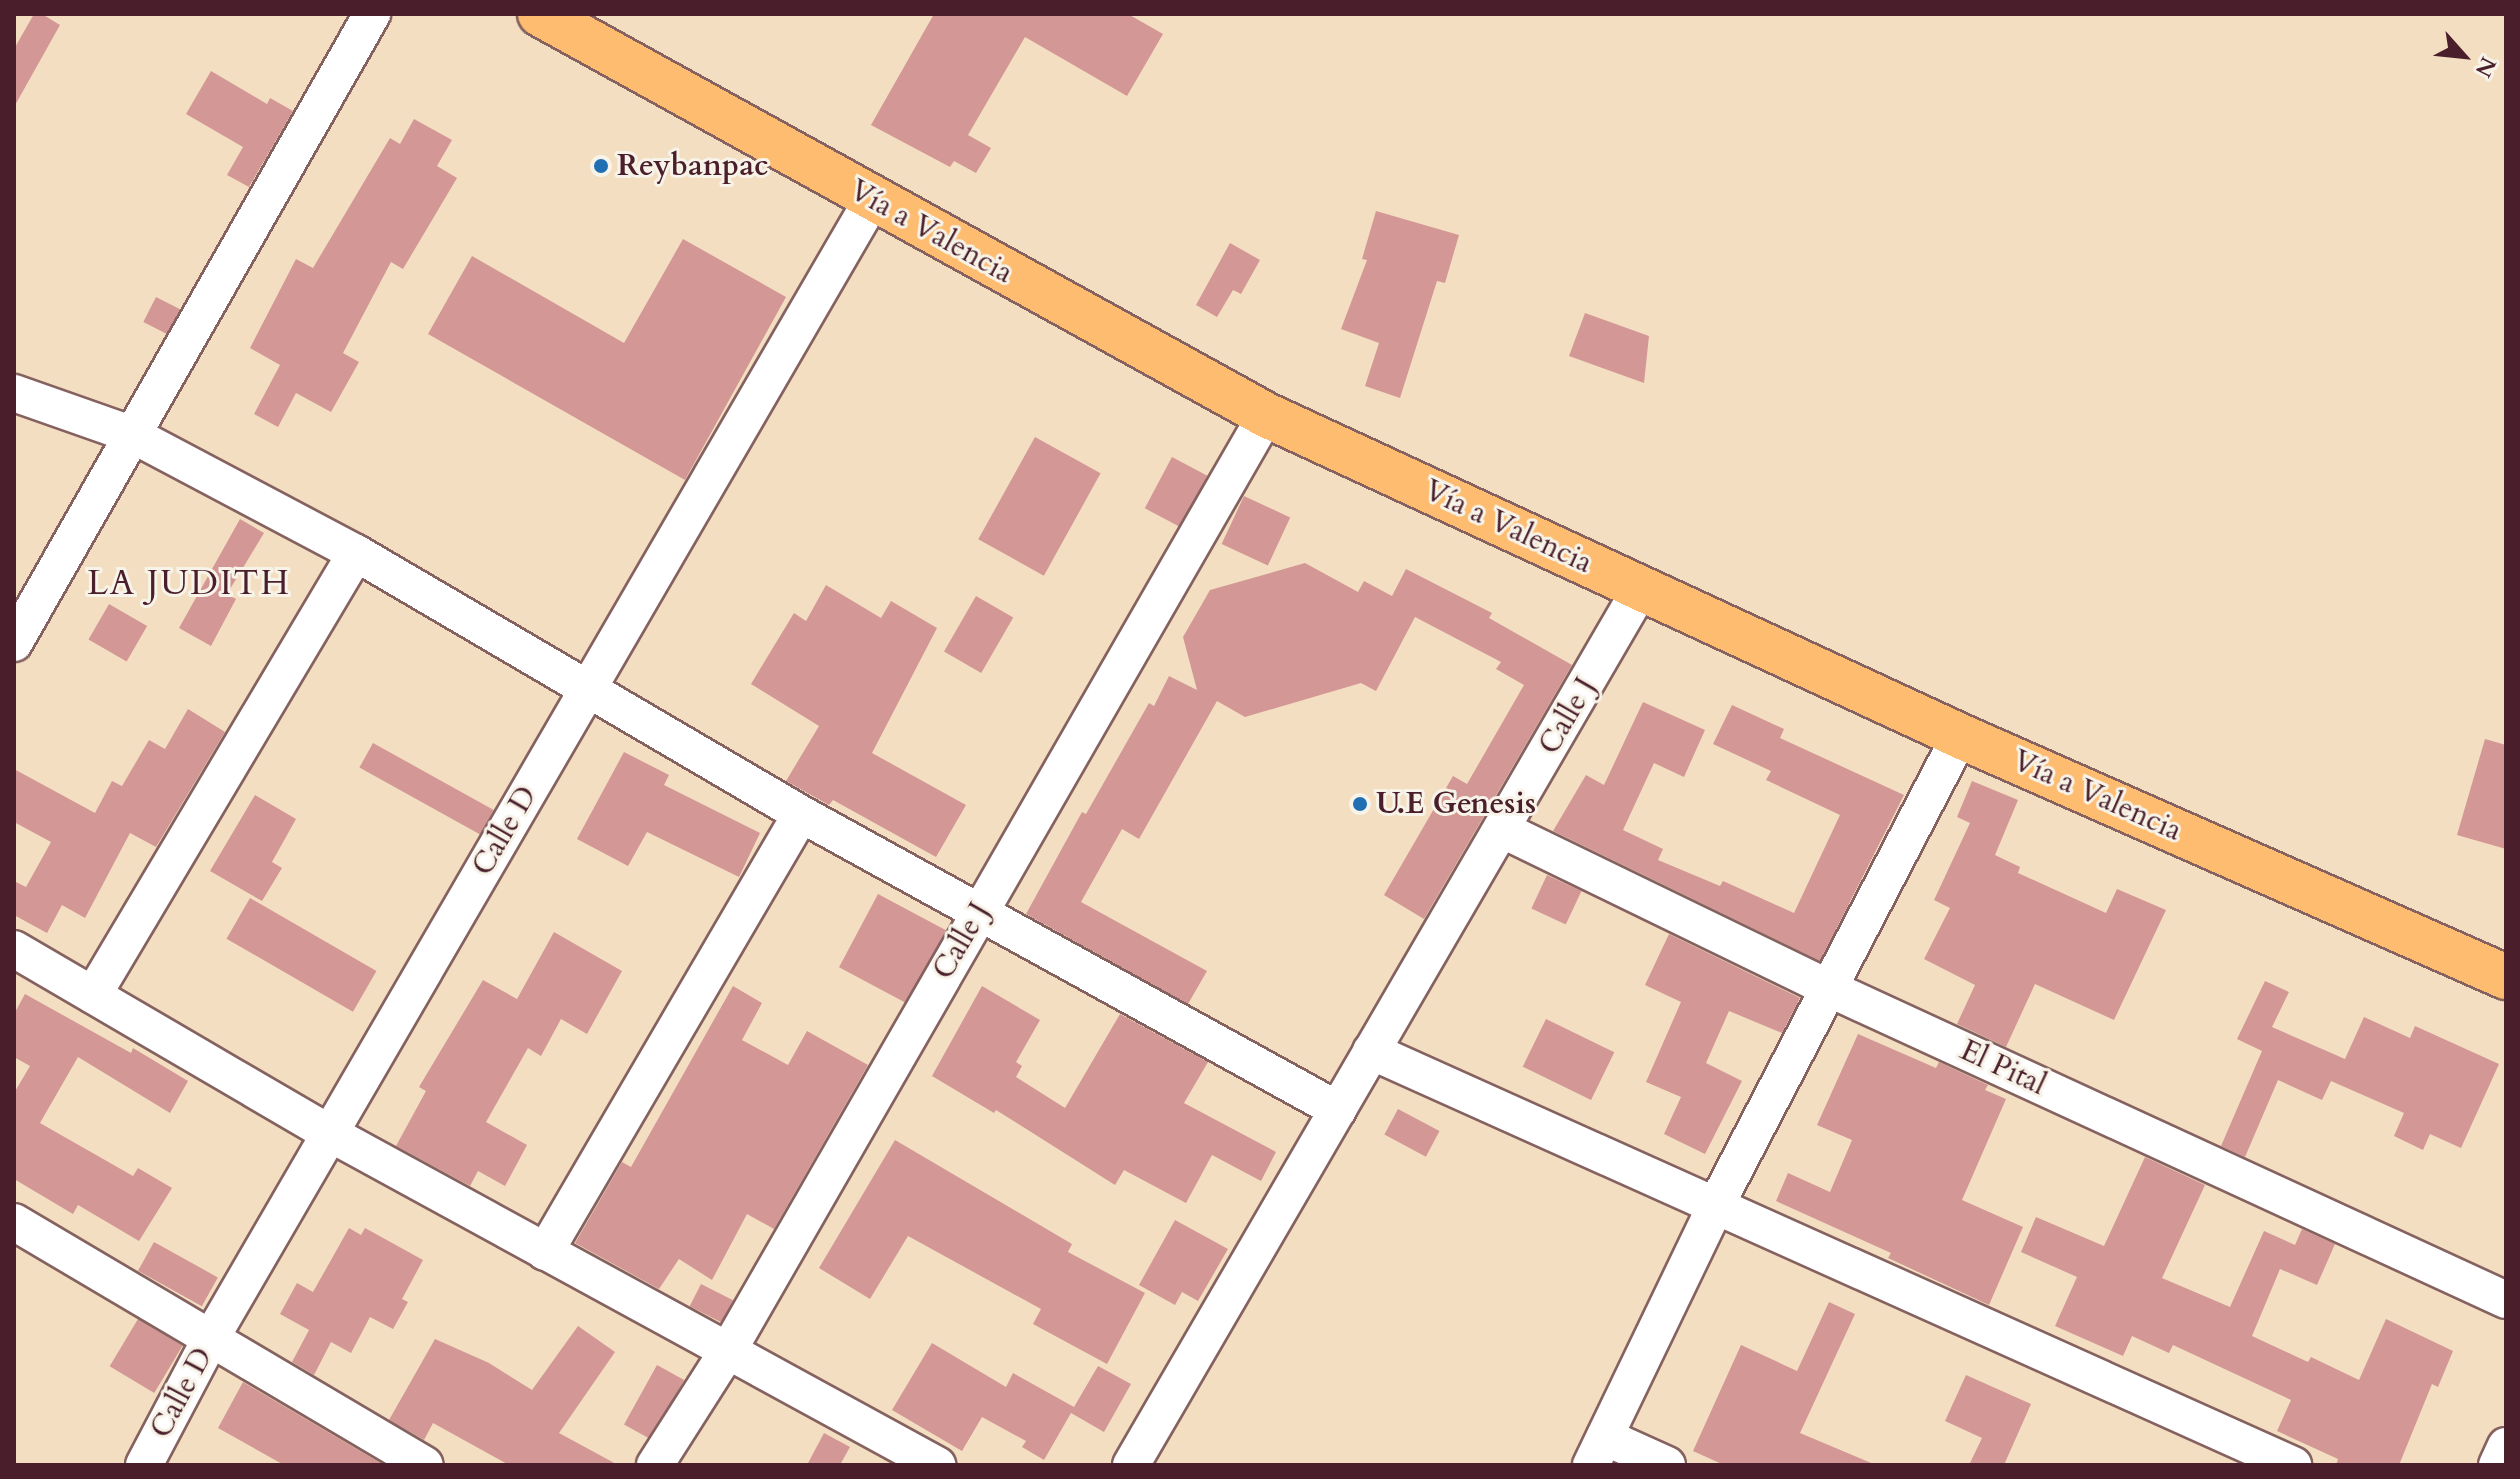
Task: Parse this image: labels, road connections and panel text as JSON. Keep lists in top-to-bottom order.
{
  "streets": {
    "highway": ["Vía a Valencia"],
    "street": ["Calle J", "Calle D", "El Pital"]
  },
  "crossings": [
    ["Vía a Valencia", "Calle J"],
    ["Vía a Valencia", "Calle D"],
    ["Calle J", "El Pital"]
  ],
  "districts": ["LA JUDITH"],
  "places": ["Reybanpac", "U.E Genesis"],
  "north": "bottom right"
}
